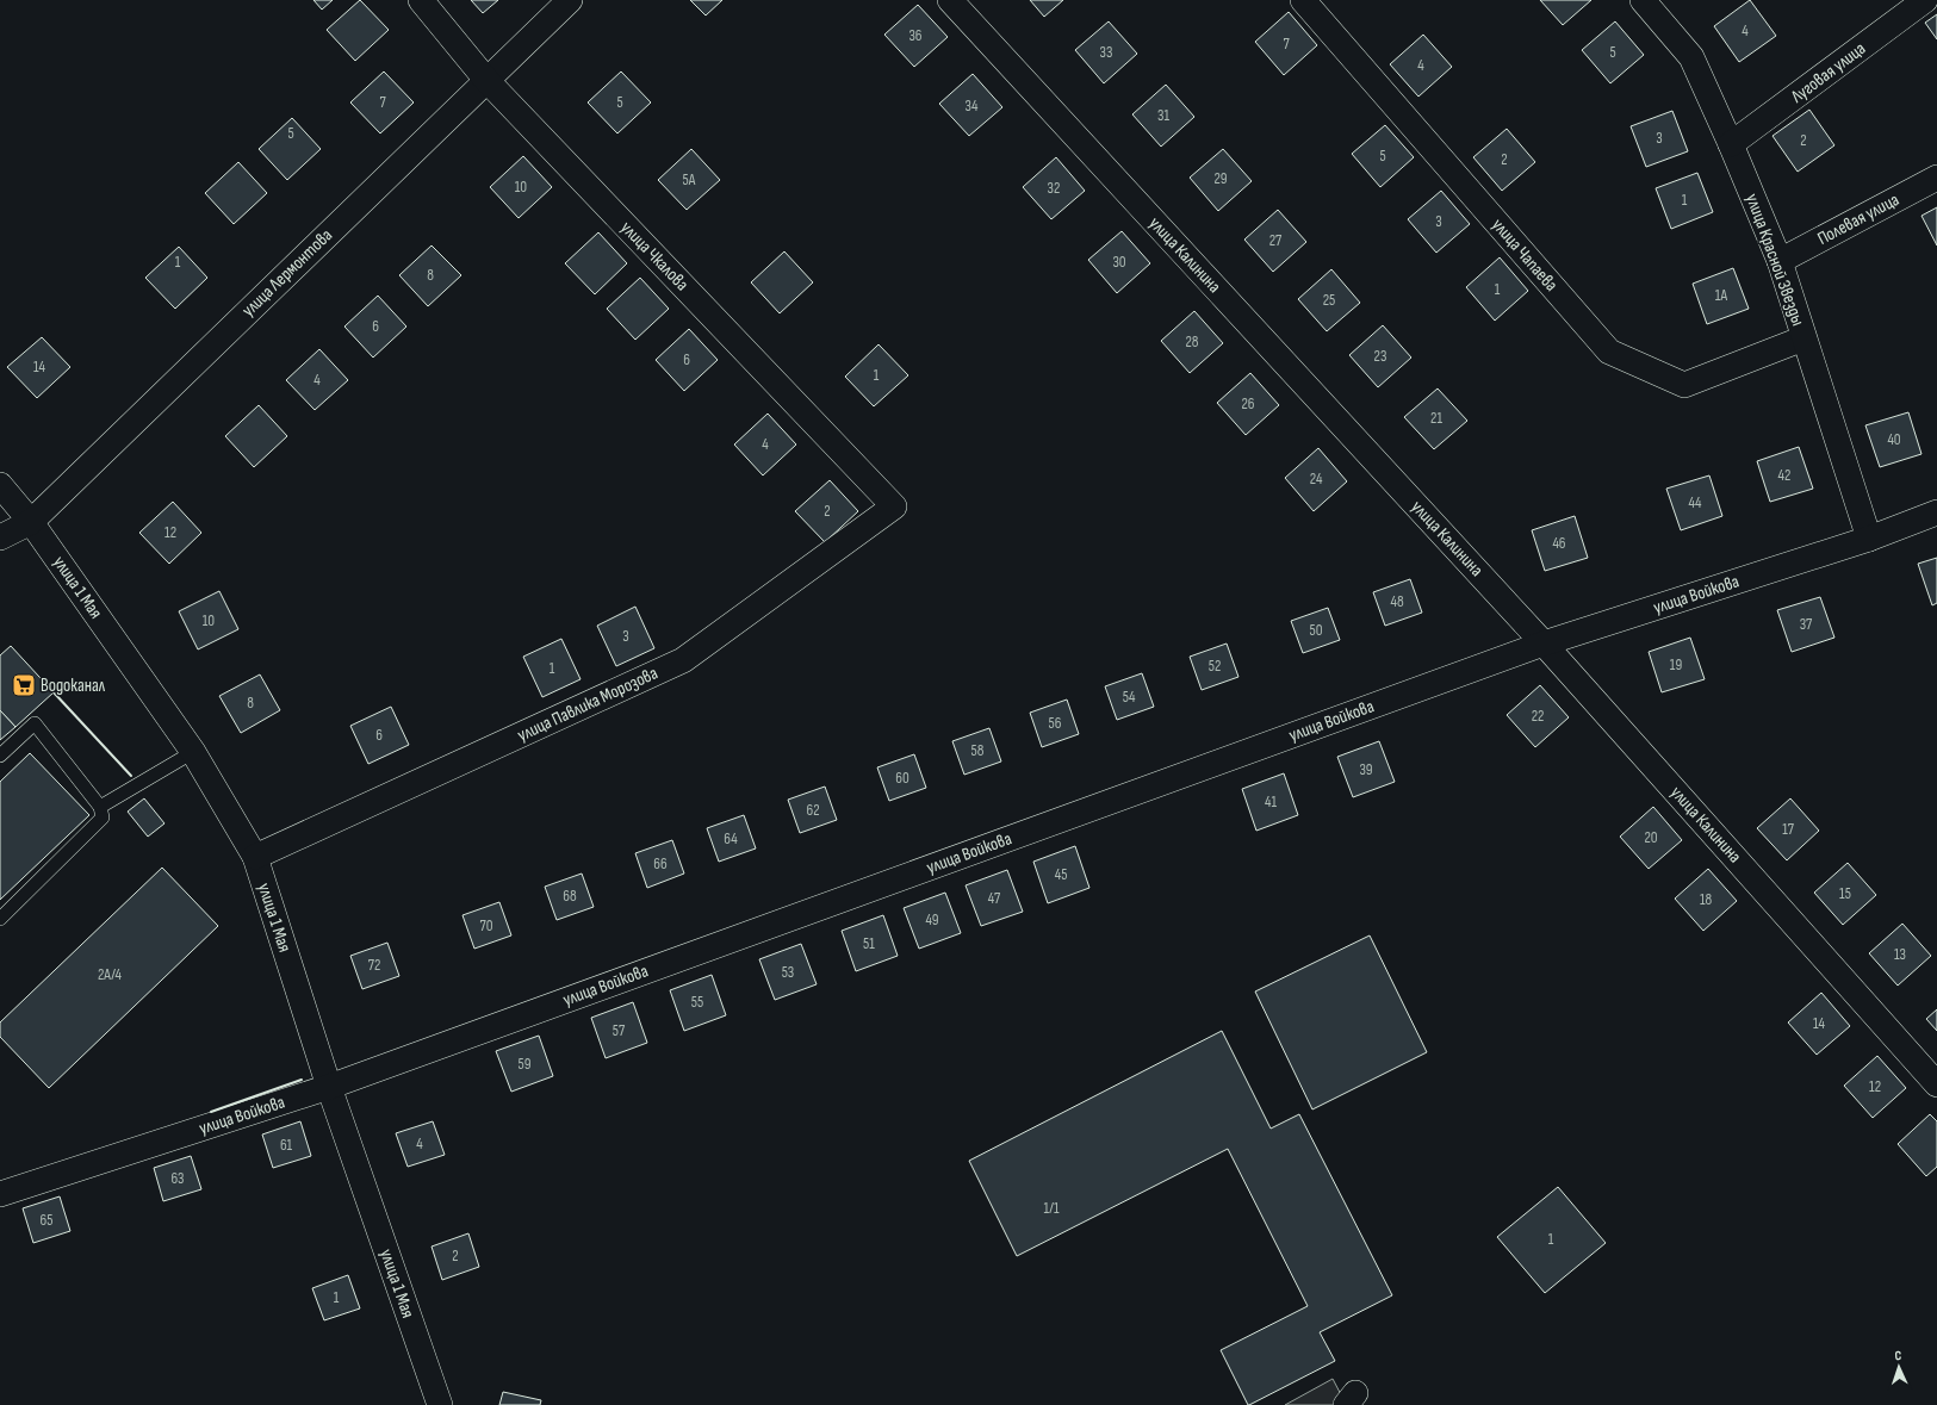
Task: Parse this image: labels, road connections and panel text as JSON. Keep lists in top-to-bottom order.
{
  "streets": {
    "street": [
      "Луговая улица",
      "Полевая улица",
      "улица Калинина",
      "улица Чапаева",
      "улица Чкалова",
      "улица Красной Звезды",
      "улица Лермонтова",
      "улица 1 Мая",
      "улица Войкова",
      "улица Павлика Морозова"
    ]
  },
  "crossings": [
    ["Луговая улица", "улица Красной Звезды"],
    ["Полевая улица", "улица Красной Звезды"],
    ["улица Калинина", "улица Войкова"],
    ["улица Чапаева", "улица Красной Звезды"],
    ["улица Чкалова", "улица Лермонтова"],
    ["улица Чкалова", "улица Павлика Морозова"],
    ["улица Красной Звезды", "улица Войкова"],
    ["улица Лермонтова", "улица 1 Мая"],
    ["улица 1 Мая", "улица Войкова"],
    ["улица 1 Мая", "улица Павлика Морозова"]
  ],
  "places": {
    "supermarket": ["Водоканал"]
  },
  "house_numbers": [
    "4",
    "36",
    "7",
    "33",
    "5",
    "4",
    "7",
    "5",
    "34",
    "31",
    "5",
    "3",
    "2",
    "5",
    "2",
    "29",
    "5А",
    "10",
    "32",
    "1",
    "3",
    "27",
    "1",
    "30",
    "8",
    "1",
    "1А",
    "25",
    "6",
    "28",
    "23",
    "6",
    "14",
    "1",
    "4",
    "26",
    "21",
    "40",
    "4",
    "42",
    "24",
    "44",
    "2",
    "12",
    "46",
    "48",
    "10",
    "37",
    "50",
    "3",
    "19",
    "52",
    "1",
    "54",
    "8",
    "22",
    "56",
    "6",
    "58",
    "39",
    "60",
    "41",
    "62",
    "17",
    "20",
    "64",
    "66",
    "45",
    "15",
    "68",
    "47",
    "18",
    "49",
    "70",
    "51",
    "13",
    "72",
    "53",
    "2А/4",
    "55",
    "14",
    "57",
    "59",
    "12",
    "4",
    "61",
    "63",
    "1/1",
    "65",
    "1",
    "2",
    "1"
  ],
  "north": "top"
}
